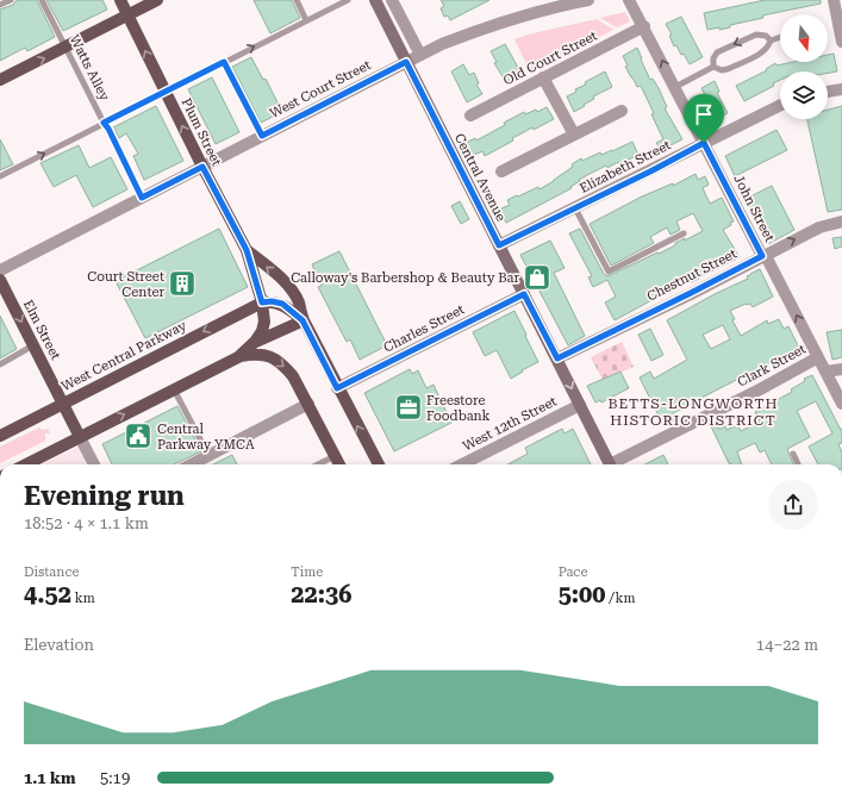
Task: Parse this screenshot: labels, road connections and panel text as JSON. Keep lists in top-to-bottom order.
{
  "streets": {
    "main road": [
      "Plum Street",
      "Central Avenue",
      "Elm Street",
      "West Central Parkway"
    ],
    "street": [
      "Old Court Street",
      "West Court Street",
      "Elizabeth Street",
      "John Street",
      "Chestnut Street",
      "Charles Street",
      "Clark Street",
      "West 12th Street"
    ],
    "lane": ["Watts Alley"]
  },
  "crossings": [
    ["Old Court Street", "John Street"],
    ["Watts Alley", "West Court Street"],
    ["West Court Street", "Plum Street"],
    ["West Court Street", "Central Avenue"],
    ["Elizabeth Street", "Central Avenue"],
    ["Elizabeth Street", "John Street"],
    ["Central Avenue", "Chestnut Street"],
    ["Central Avenue", "Charles Street"],
    ["Central Avenue", "West 12th Street"],
    ["John Street", "Chestnut Street"],
    ["John Street", "Clark Street"],
    ["Elm Street", "West Central Parkway"]
  ],
  "one_way": ["Plum Street", "John Street", "Elm Street"],
  "districts": ["BETTS-LONGWORTH HISTORIC DISTRICT"],
  "places": {
    "shop": ["Calloway's Barbershop & Beauty Bar"],
    "building": ["Court Street Center"],
    "office": ["Freestore Foodbank"],
    "public building": ["Central Parkway YMCA"]
  },
  "north": "bottom",
  "page": {
    "heading": ["Evening run", "18:52 · 4 × 1.1 km"],
    "stats": [
      ["Distance", "4.52 km"],
      ["Time", "22:36"],
      ["Pace", "5:00 /km"]
    ],
    "chart": ["Elevation", "14–22 m"],
    "list": [
      {
        "name": "1.1 km",
        "note": "5:19"
      }
    ]
  }
}
